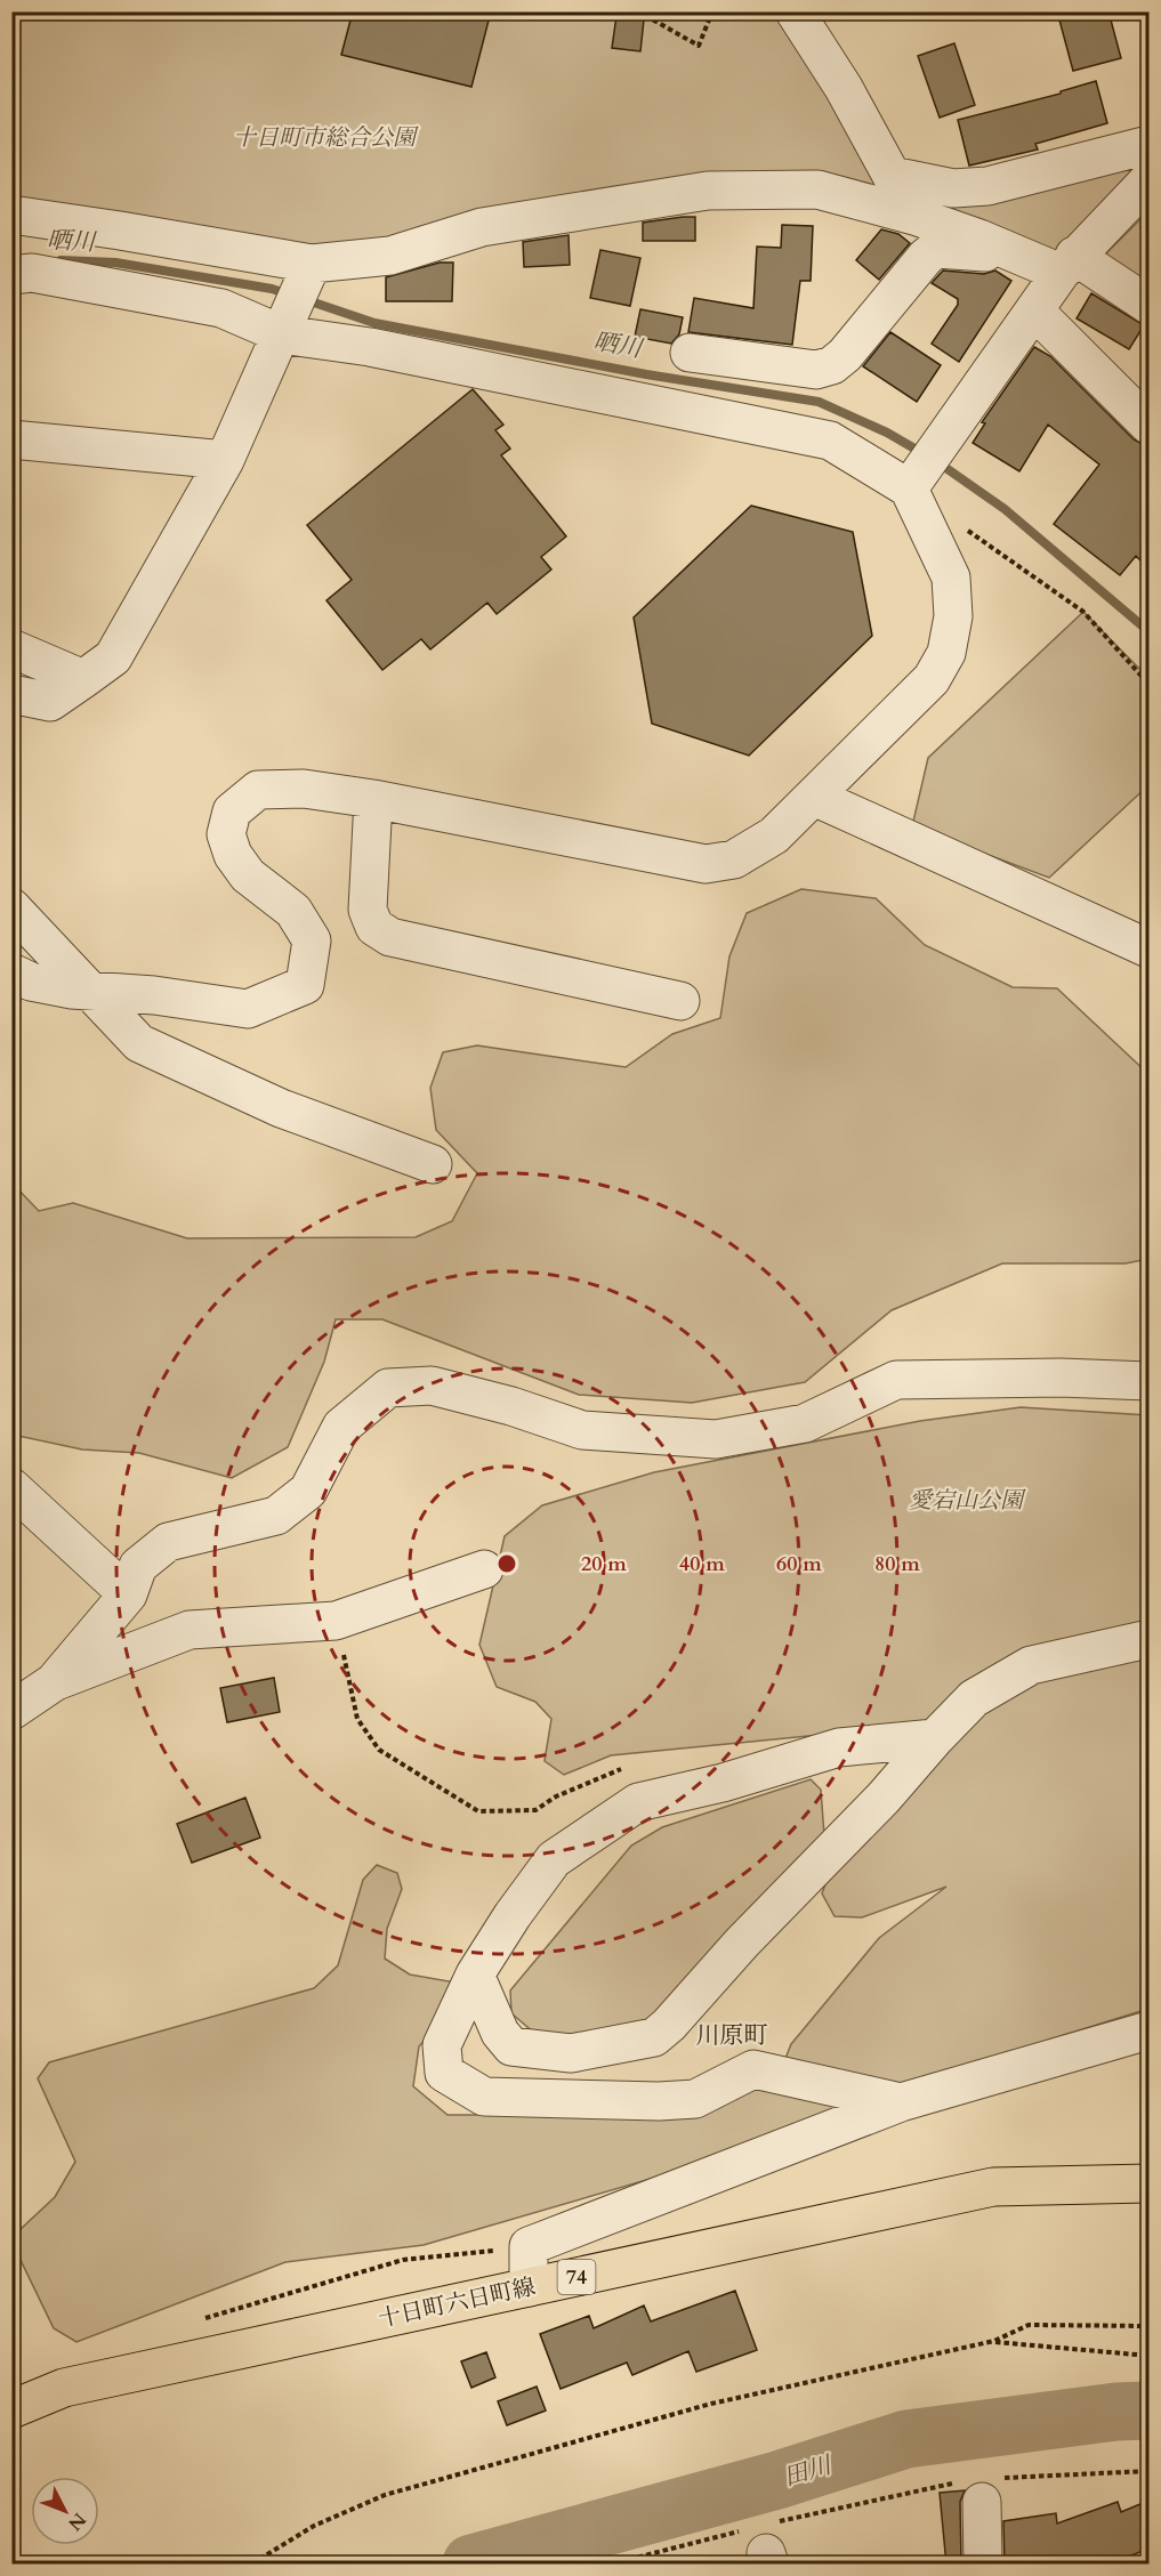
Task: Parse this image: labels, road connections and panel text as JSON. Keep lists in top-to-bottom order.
{
  "streets": {
    "main road": ["74", "十日町六日町線"]
  },
  "districts": ["川原町"],
  "water": ["晒川", "田川"],
  "parks": ["十日町市総合公園", "愛宕山公園"],
  "north": "bottom right",
  "rings": [
    "20 m",
    "40 m",
    "60 m",
    "80 m"
  ]
}
